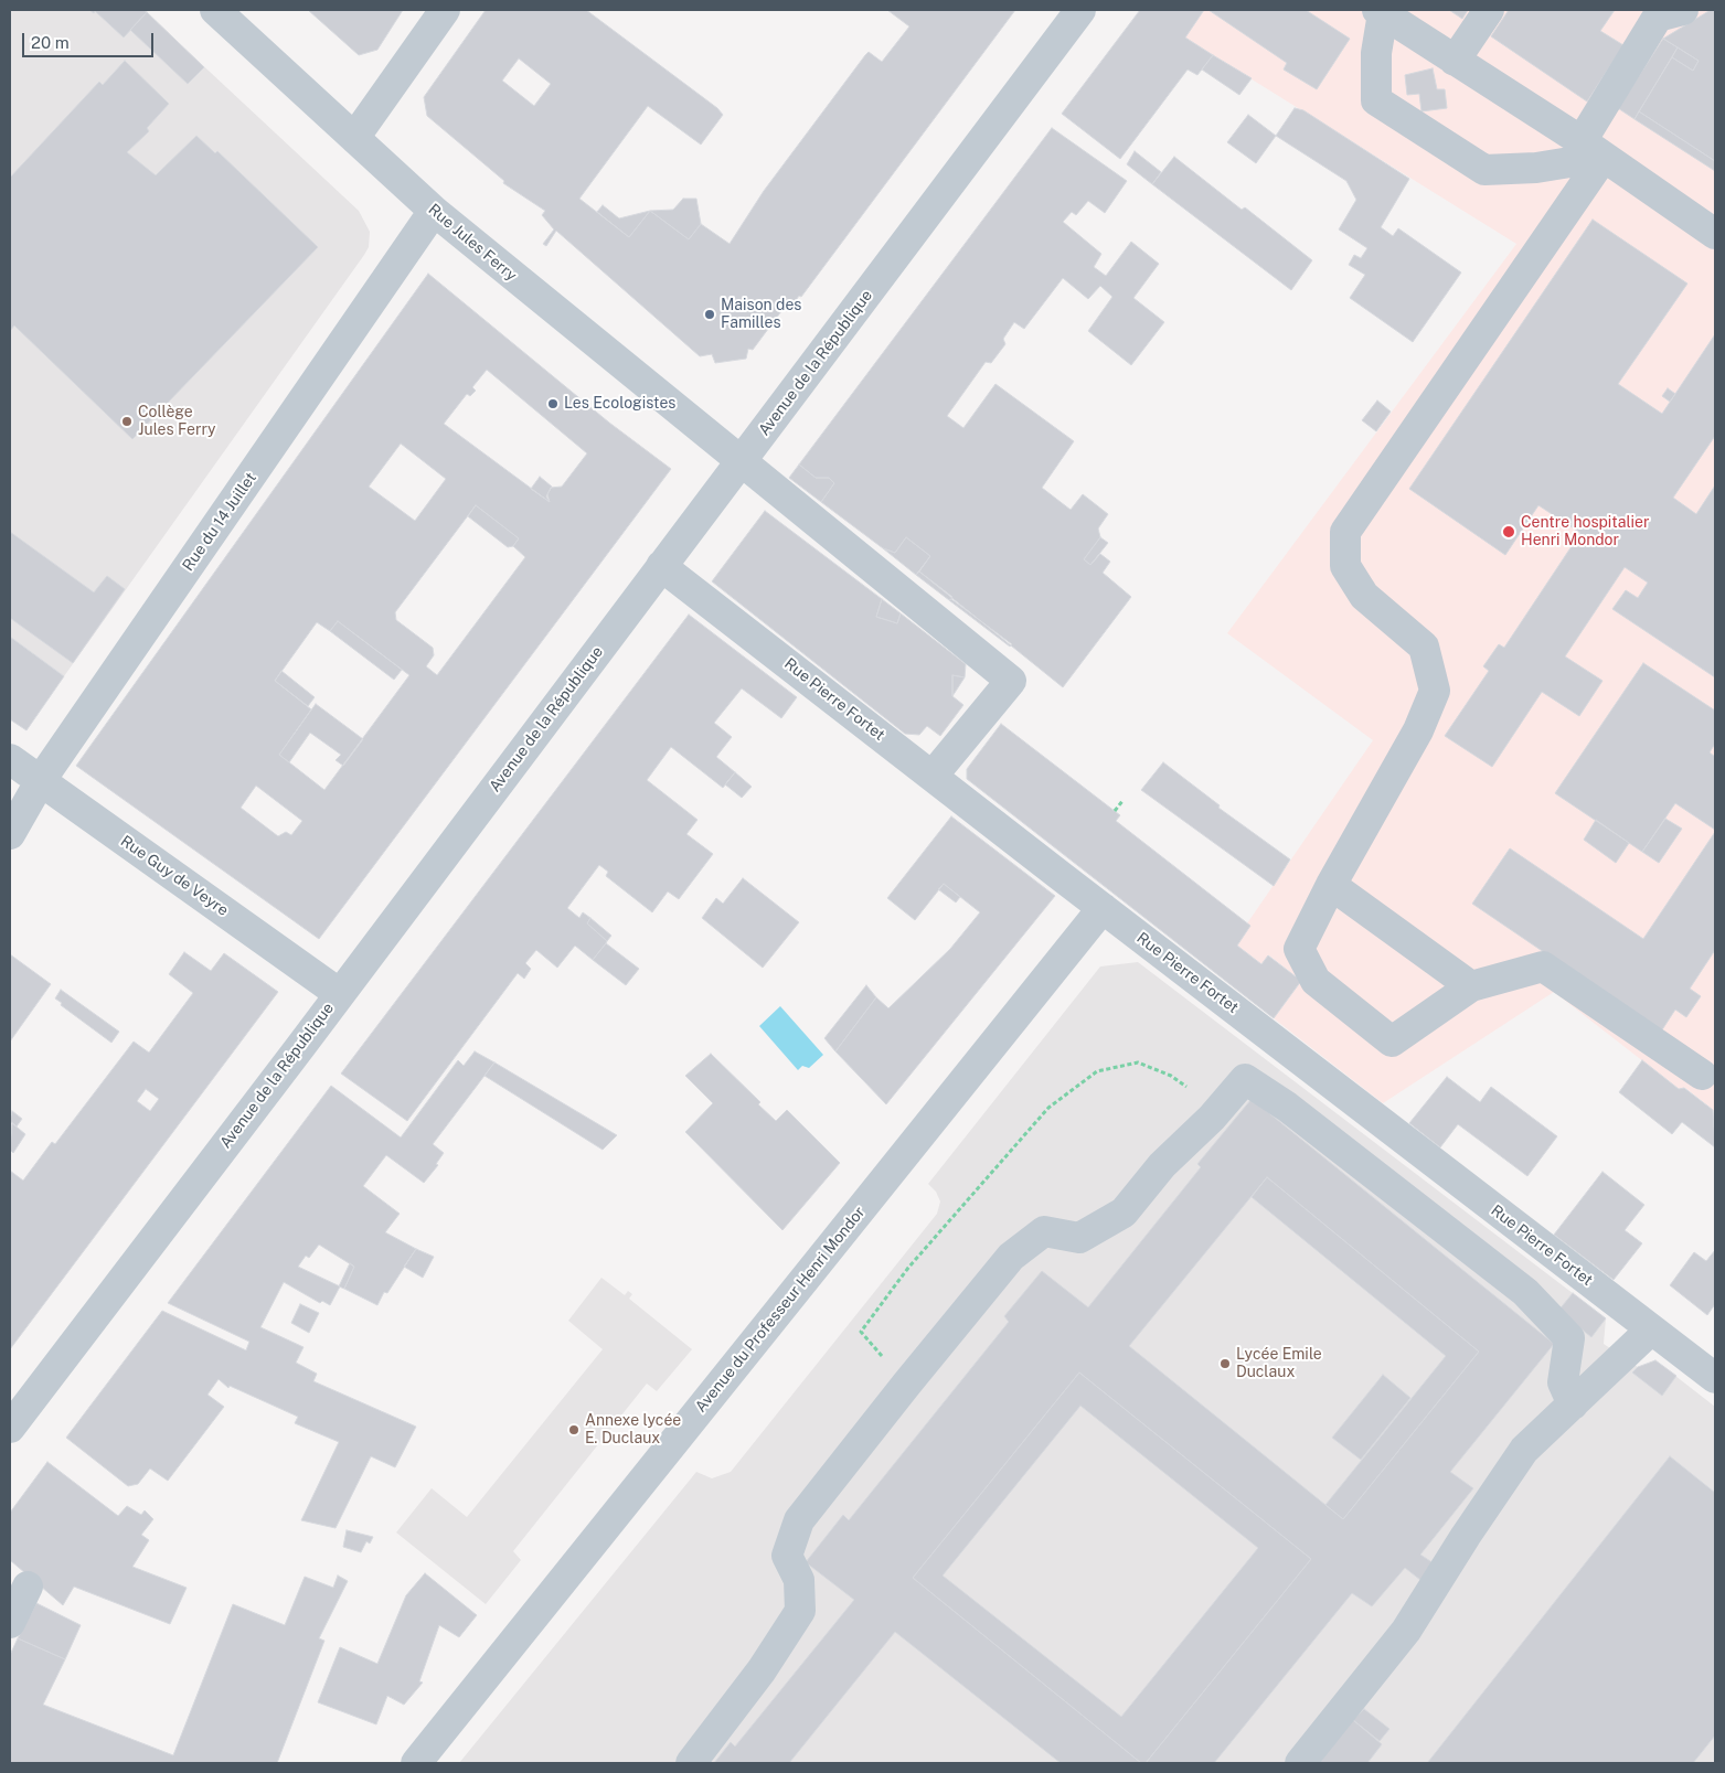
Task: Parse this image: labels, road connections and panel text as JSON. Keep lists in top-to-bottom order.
{
  "streets": {
    "street": [
      "Rue Jules Ferry",
      "Avenue de la République",
      "Rue du 14 Juillet",
      "Rue Pierre Fortet",
      "Rue Guy de Veyre",
      "Avenue du Professeur Henri Mondor"
    ]
  },
  "crossings": [
    ["Rue Jules Ferry", "Avenue de la République"],
    ["Rue Jules Ferry", "Rue du 14 Juillet"],
    ["Rue Jules Ferry", "Rue Pierre Fortet"],
    ["Avenue de la République", "Rue Pierre Fortet"],
    ["Avenue de la République", "Rue Guy de Veyre"],
    ["Rue du 14 Juillet", "Rue Guy de Veyre"],
    ["Rue Pierre Fortet", "Avenue du Professeur Henri Mondor"]
  ],
  "places": [
    "Maison des Familles",
    "Les Ecologistes",
    "Collège Jules Ferry",
    "Centre hospitalier Henri Mondor",
    "Lycée Emile Duclaux",
    "Annexe lycée E. Duclaux"
  ],
  "scale_bar": "20 m"
}
